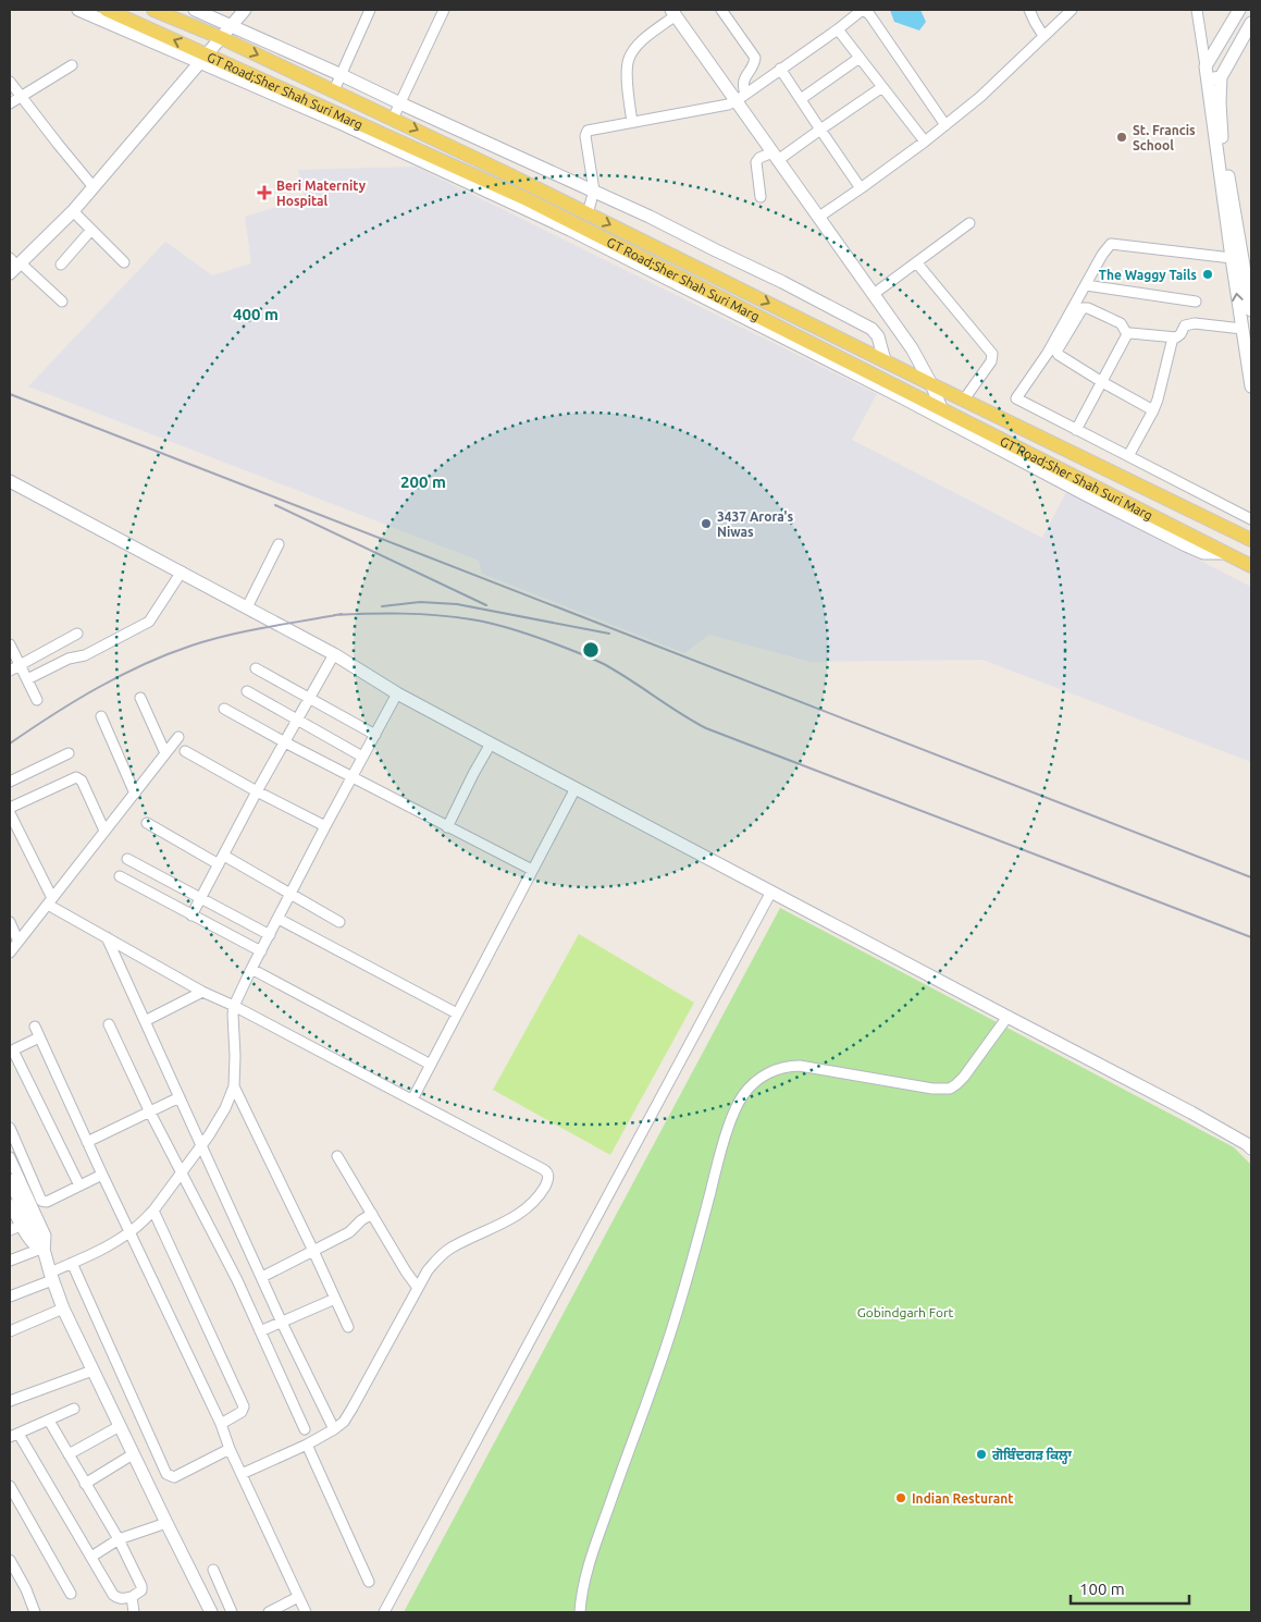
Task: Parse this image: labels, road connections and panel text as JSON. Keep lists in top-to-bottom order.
{
  "streets": {
    "main road": ["GT Road;Sher Shah Suri Marg"]
  },
  "parks": ["Gobindgarh Fort"],
  "places": {
    "other": [
      "St. Francis School",
      "The Waggy Tails",
      "3437 Arora's Niwas",
      "ਗੋਬਿੰਦਗੜ ਕਿਲ੍ਹਾ",
      "Indian Resturant"
    ],
    "health": ["Beri Maternity Hospital"]
  },
  "scale_bar": "100 m",
  "rings": ["400 m", "200 m"]
}
